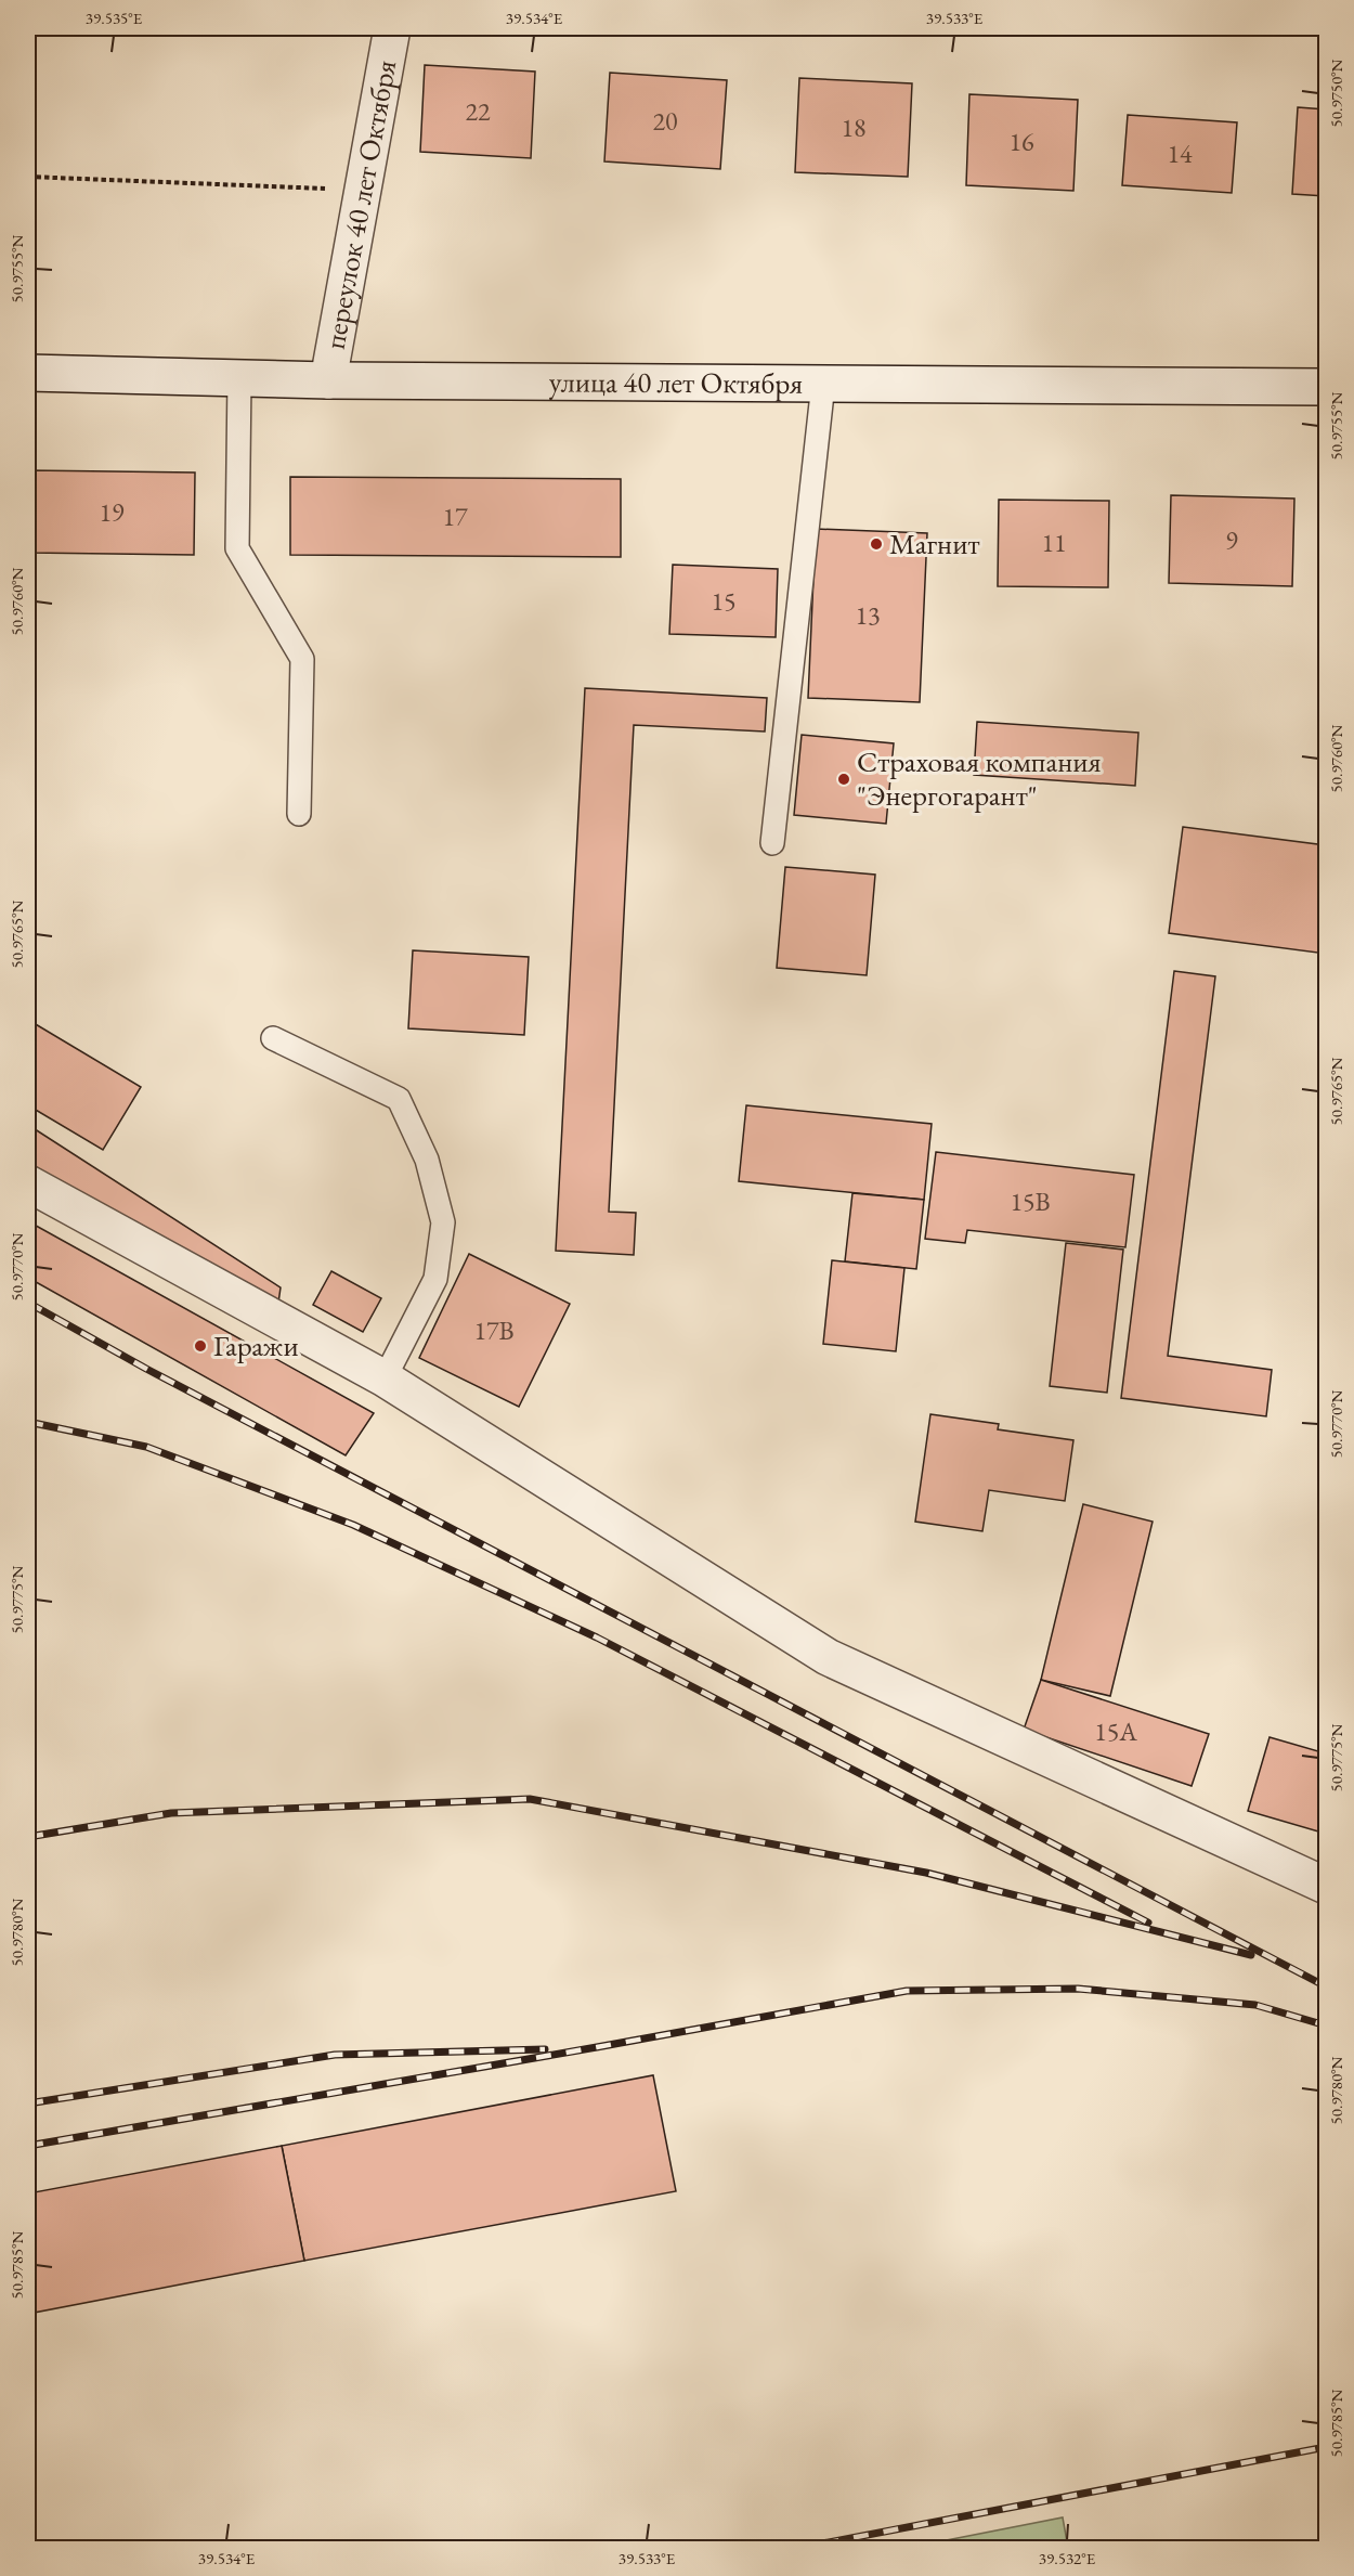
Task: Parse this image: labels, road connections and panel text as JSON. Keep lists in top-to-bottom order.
{
  "streets": {
    "street": ["переулок 40 лет Октября", "улица 40 лет Октября"]
  },
  "crossings": [
    ["переулок 40 лет Октября", "улица 40 лет Октября"]
  ],
  "places": ["Магнит", "Страховая компания \"Энергогарант\"", "Гаражи"],
  "house_numbers": [
    "22",
    "20",
    "18",
    "16",
    "14",
    "19",
    "17",
    "9",
    "11",
    "15",
    "13",
    "15В",
    "17В",
    "15А"
  ],
  "coordinates": [
    "39.535°E",
    "39.534°E",
    "39.533°E",
    "50.9750°N",
    "50.9755°N",
    "50.9760°N",
    "50.9765°N",
    "50.9770°N",
    "50.9775°N",
    "50.9780°N",
    "50.9785°N",
    "39.532°E"
  ]
}
